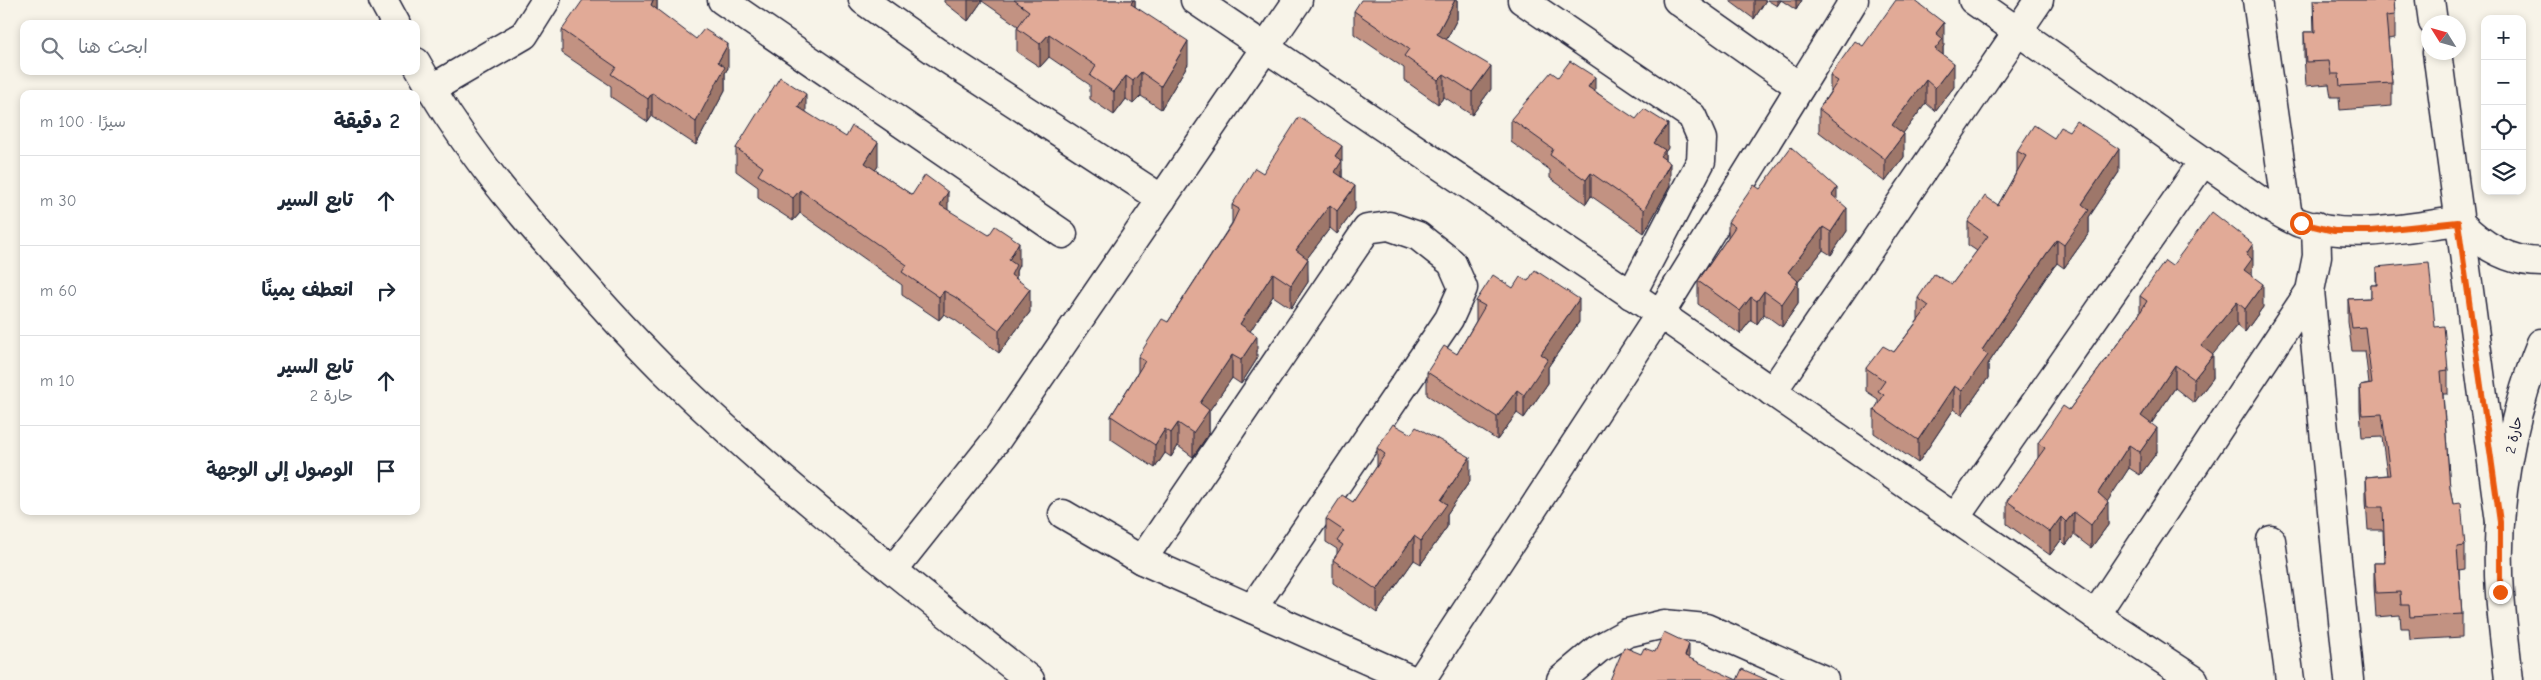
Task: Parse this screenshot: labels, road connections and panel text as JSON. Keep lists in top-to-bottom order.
{
  "streets": {
    "street": ["حارة 2"]
  },
  "north": "top left",
  "page": {
    "map_buttons": ["+", "−"],
    "search": "ابحث هنا",
    "heading": ["2 دقيقة", "سيرًا · 100 m"],
    "list": [
      ["تابع السير", "30 m"],
      ["انعطف يمينًا", "60 m"],
      ["تابع السير", "حارة 2", "10 m"],
      "الوصول إلى الوجهة"
    ]
  }
}
